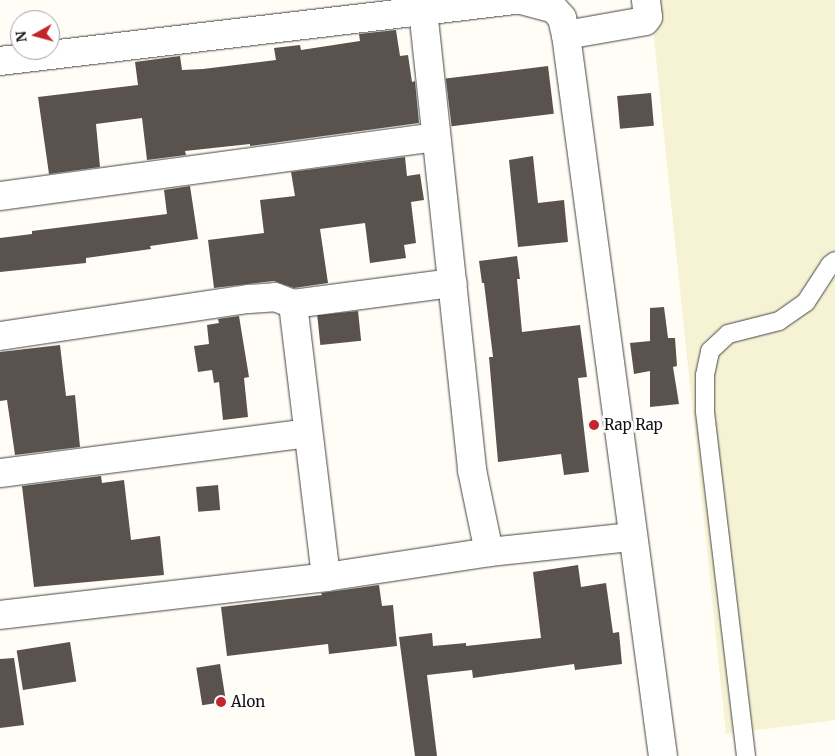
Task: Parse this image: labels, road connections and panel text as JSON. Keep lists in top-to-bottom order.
{
  "places": ["Rap Rap", "Alon"],
  "north": "left"
}
